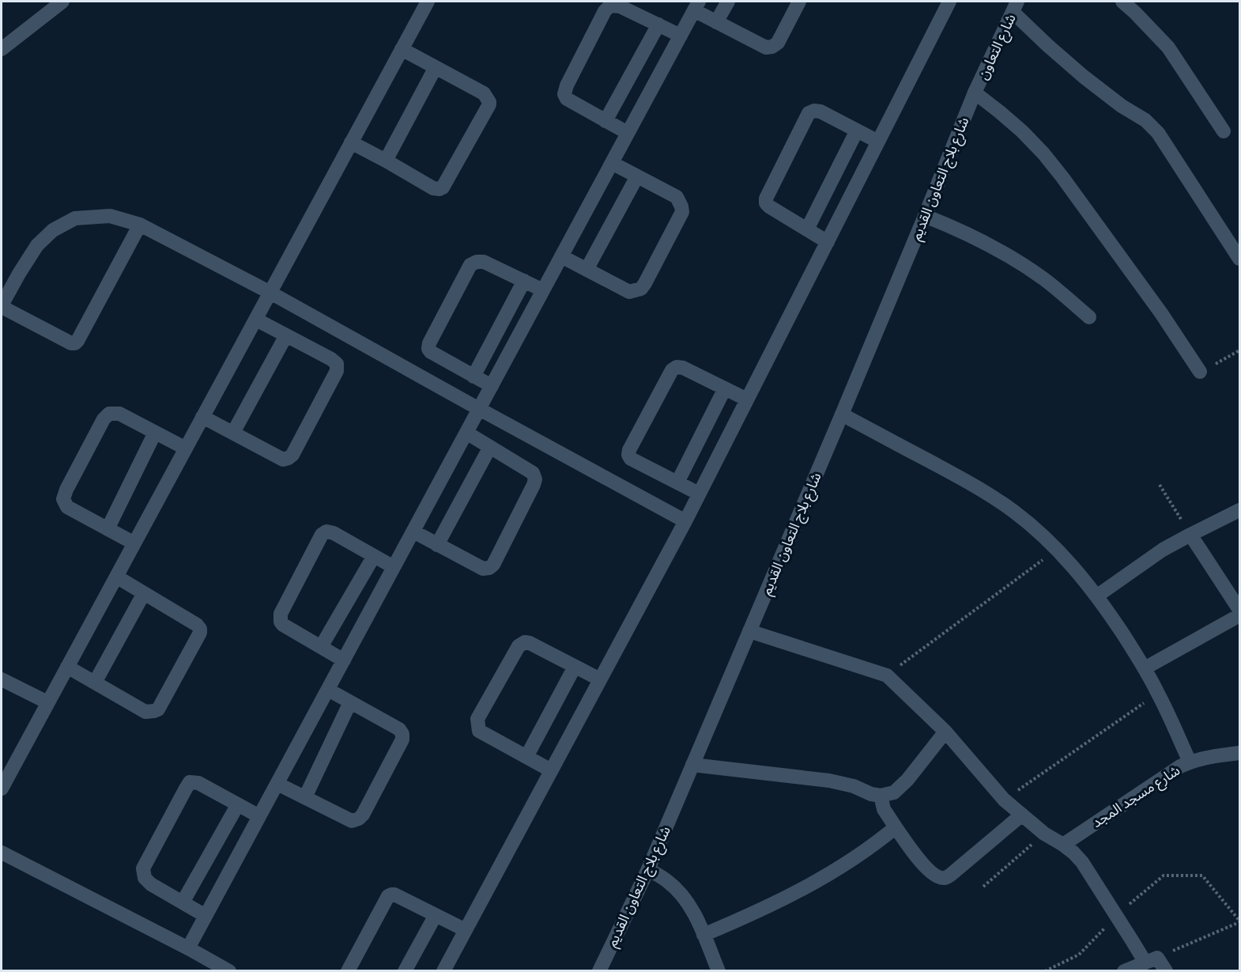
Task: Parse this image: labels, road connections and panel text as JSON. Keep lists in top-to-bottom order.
{
  "streets": {
    "street": ["شارع التعاون", "شارع بلاج التعاون القديم", "شارع مسجد المجد"]
  },
  "crossings": [
    ["شارع التعاون", "شارع بلاج التعاون القديم"]
  ]
}
